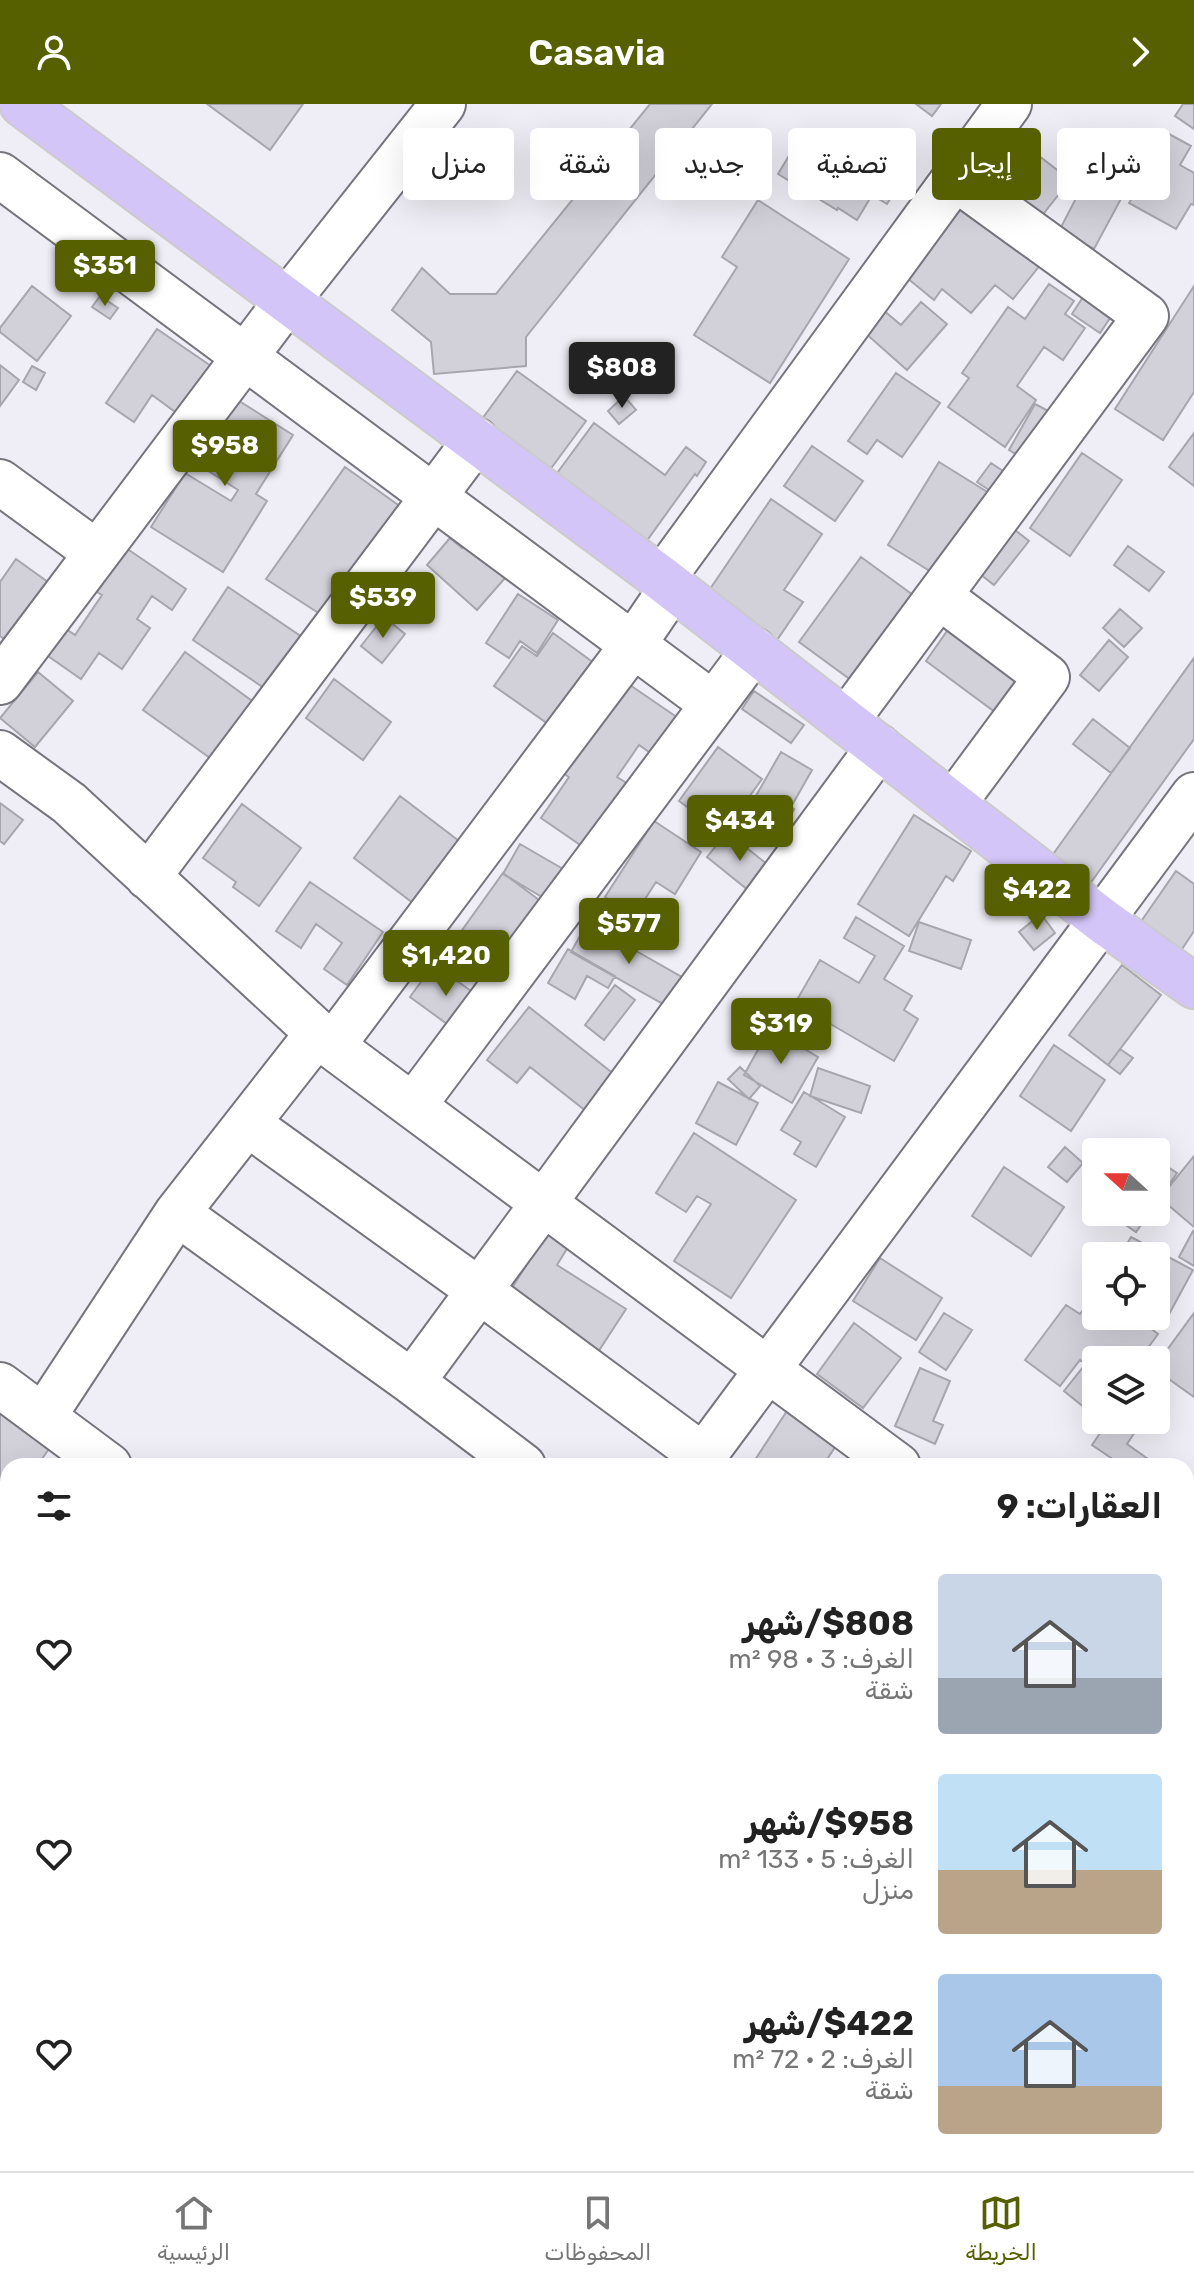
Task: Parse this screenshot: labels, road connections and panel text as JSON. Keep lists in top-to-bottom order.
{
  "north": "left",
  "page": {
    "header": "Casavia",
    "chip": [
      "شراء",
      "إيجار",
      "تصفية",
      "جديد",
      "شقة",
      "منزل"
    ],
    "price": [
      "$351",
      "$808",
      "$958",
      "$539",
      "$434",
      "$422",
      "$577",
      "$1,420",
      "$319"
    ],
    "heading": "العقارات: 9",
    "list": [
      {
        "name": "$808/شهر",
        "note": "الغرف: 3 · 98 m² · شقة"
      },
      {
        "name": "$958/شهر",
        "note": "الغرف: 5 · 133 m² · منزل"
      },
      {
        "name": "$422/شهر",
        "note": "الغرف: 2 · 72 m² · شقة"
      }
    ],
    "tabs": ["الخريطة", "المحفوظات", "الرئيسية"]
  }
}
